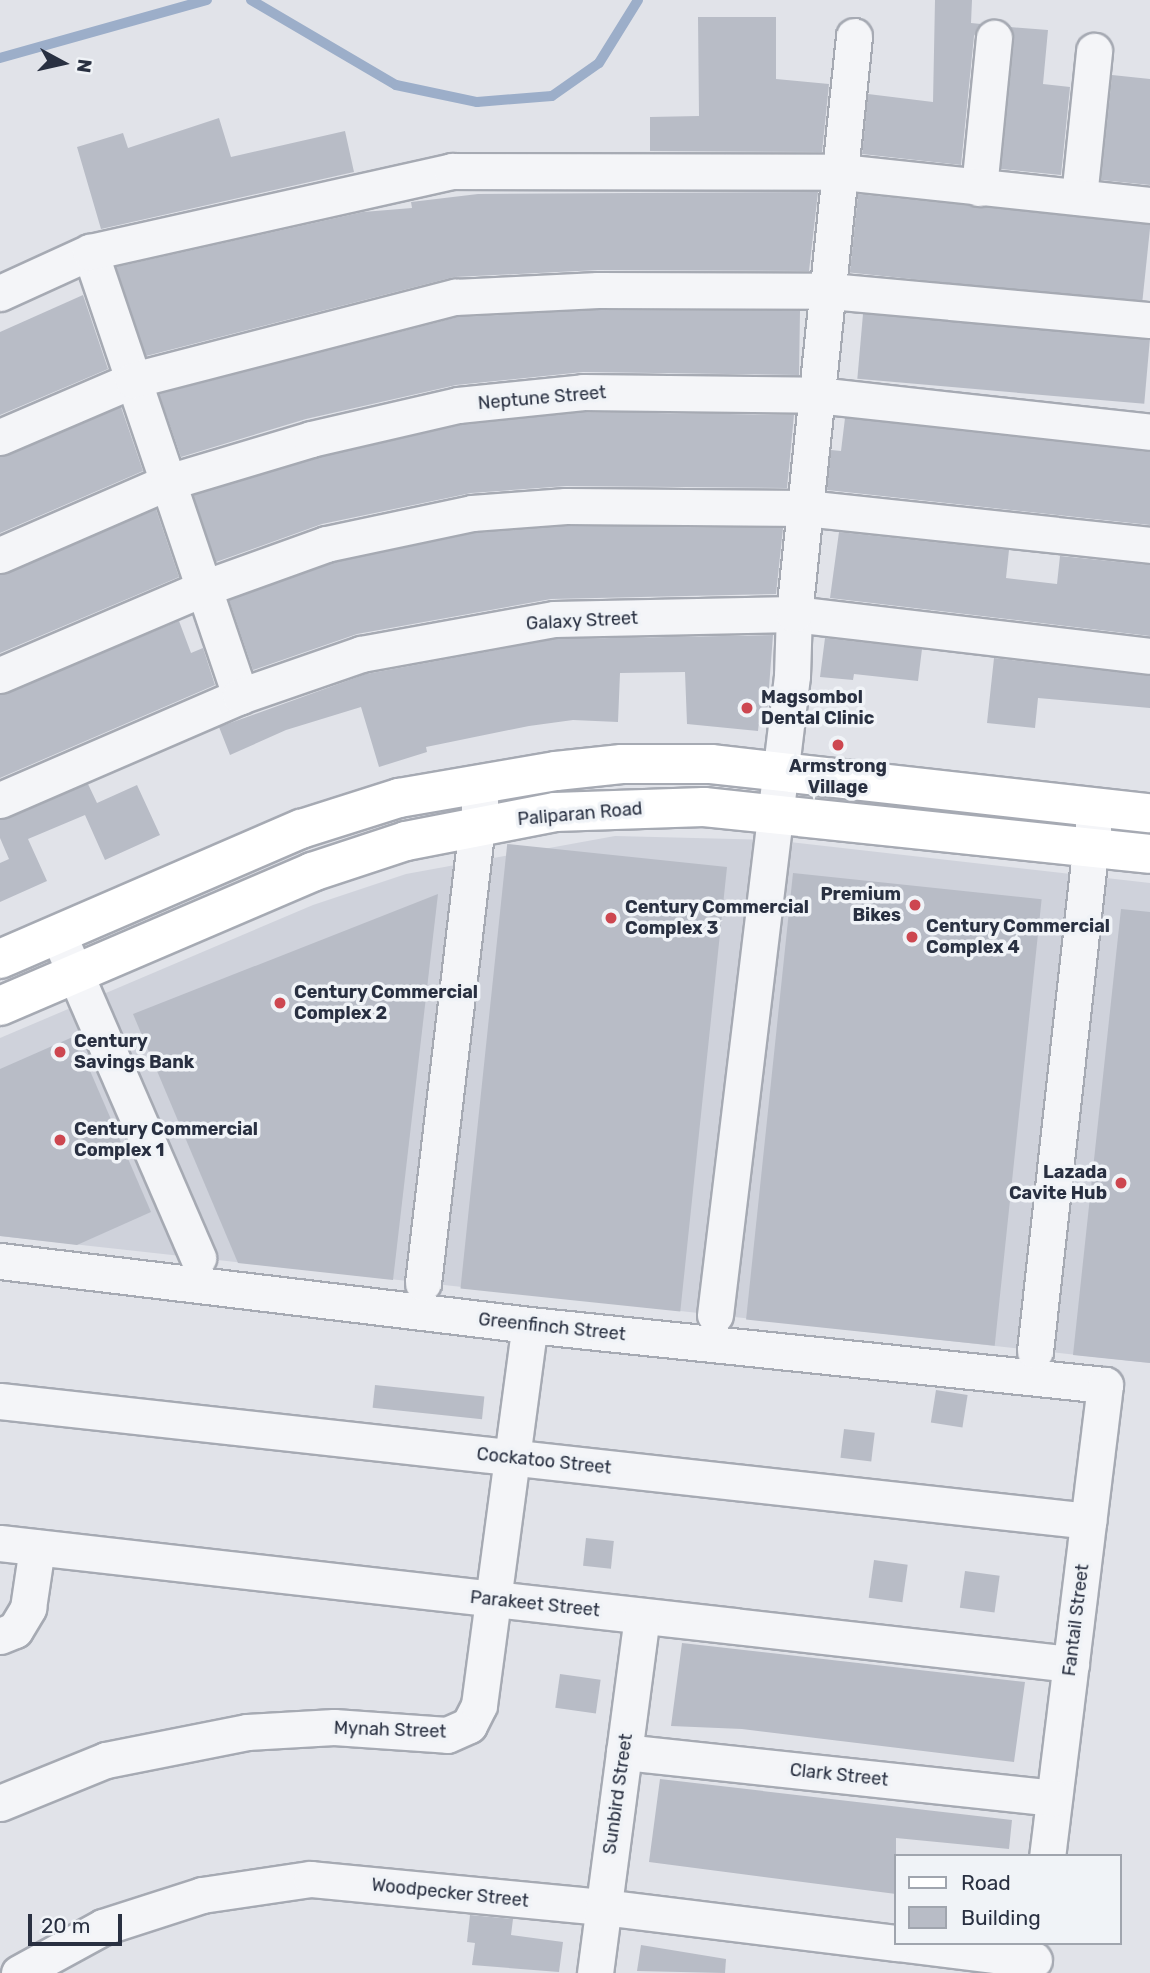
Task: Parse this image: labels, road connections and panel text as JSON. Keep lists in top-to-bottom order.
{
  "streets": {
    "main road": ["Paliparan Road"],
    "street": [
      "Neptune Street",
      "Galaxy Street",
      "Greenfinch Street",
      "Cockatoo Street",
      "Parakeet Street",
      "Fantail Street",
      "Mynah Street",
      "Clark Street",
      "Sunbird Street",
      "Woodpecker Street"
    ]
  },
  "crossings": [
    ["Greenfinch Street", "Fantail Street"],
    ["Greenfinch Street", "Mynah Street"],
    ["Cockatoo Street", "Fantail Street"],
    ["Cockatoo Street", "Mynah Street"],
    ["Parakeet Street", "Fantail Street"],
    ["Parakeet Street", "Mynah Street"],
    ["Parakeet Street", "Sunbird Street"],
    ["Fantail Street", "Clark Street"],
    ["Clark Street", "Sunbird Street"],
    ["Sunbird Street", "Woodpecker Street"]
  ],
  "places": [
    "Magsombol Dental Clinic",
    "Armstrong Village",
    "Premium Bikes",
    "Century Commercial Complex 3",
    "Century Commercial Complex 4",
    "Century Commercial Complex 2",
    "Century Savings Bank",
    "Century Commercial Complex 1",
    "Lazada Cavite Hub"
  ],
  "legend": ["Road", "Building"],
  "scale_bar": "20 m",
  "north": "right"
}
